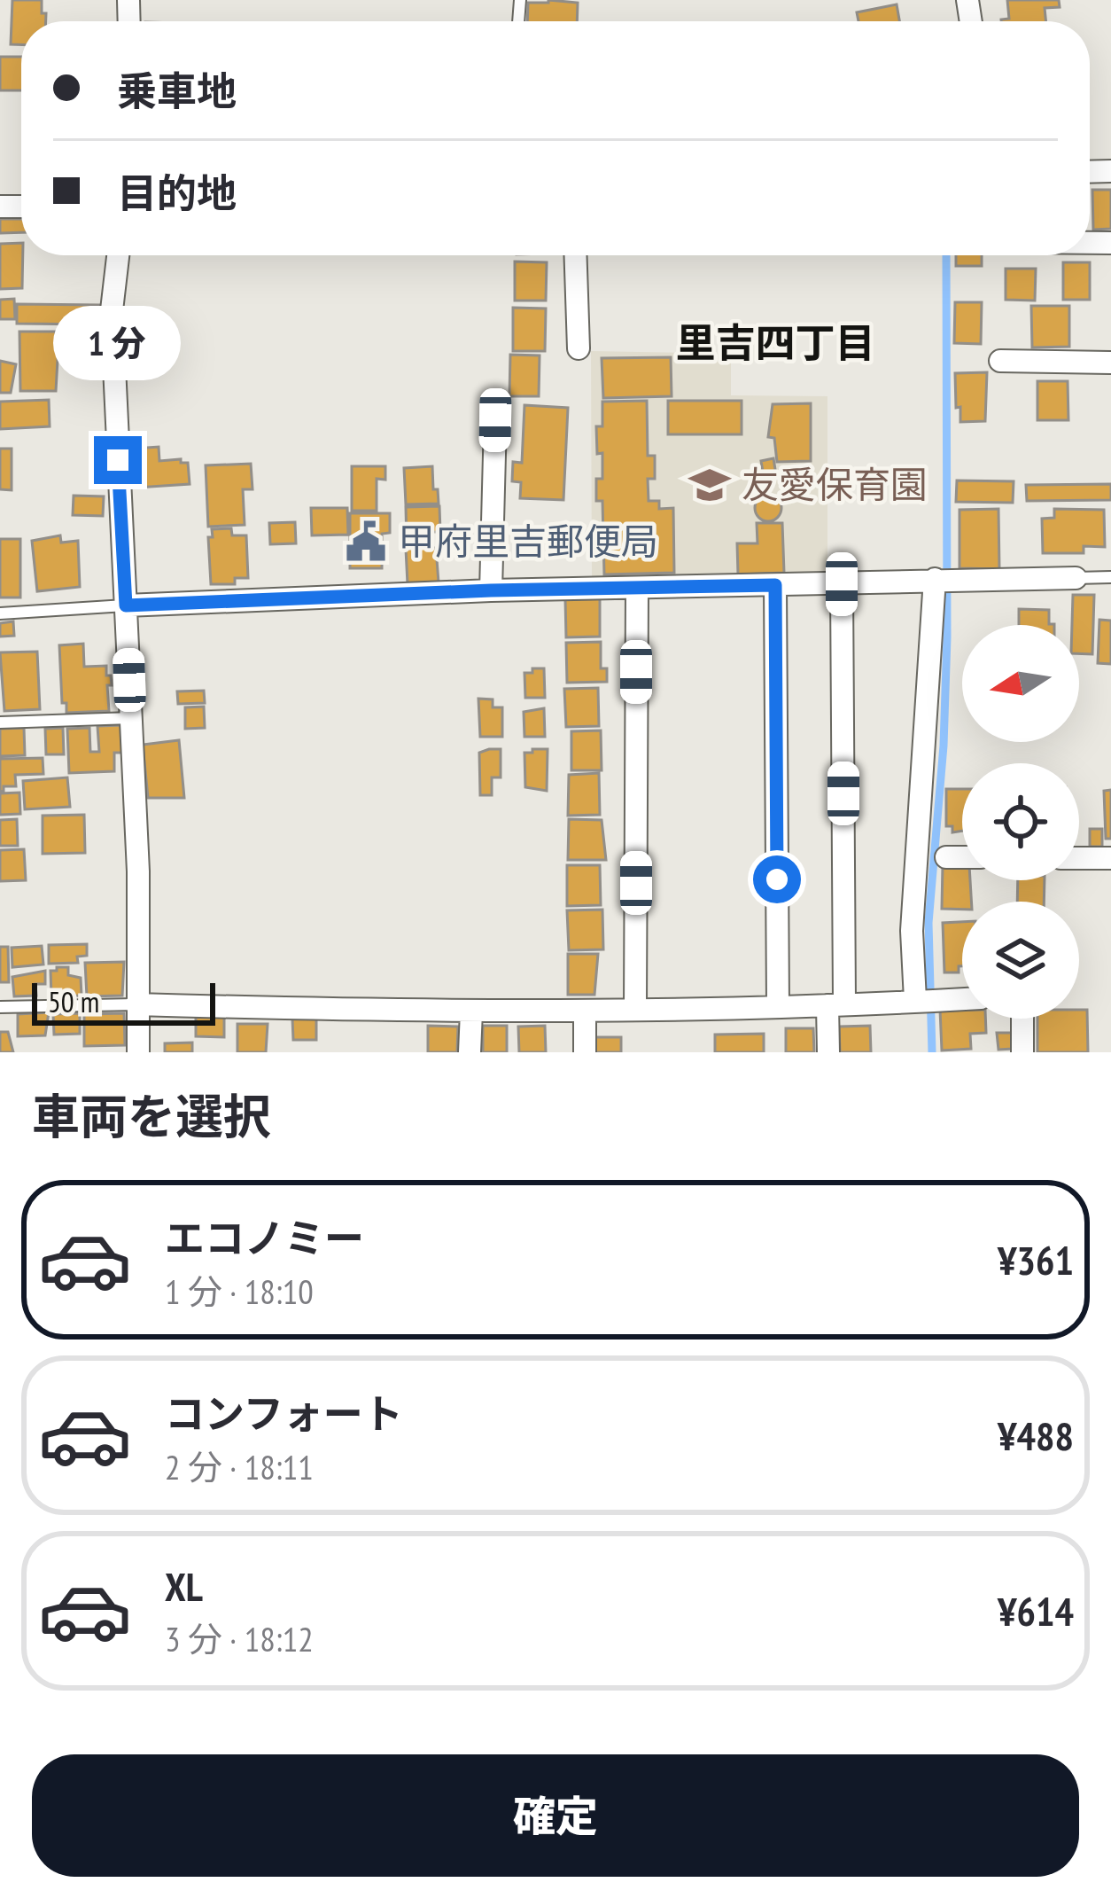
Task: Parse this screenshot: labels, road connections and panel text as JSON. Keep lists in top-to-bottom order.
{
  "districts": ["里吉四丁目"],
  "places": {
    "school or university": ["友愛保育園"],
    "public building": ["甲府里吉郵便局"]
  },
  "scale_bar": "50 m",
  "north": "left",
  "page": {
    "banner": ["乗車地", "目的地"],
    "bubble": "1 分",
    "scale": "50 m",
    "heading": "車両を選択",
    "list": [
      {
        "name": "エコノミー",
        "note": "1 分 · 18:10",
        "value": "¥361"
      },
      {
        "name": "コンフォート",
        "note": "2 分 · 18:11",
        "value": "¥488"
      },
      {
        "name": "XL",
        "note": "3 分 · 18:12",
        "value": "¥614"
      }
    ],
    "buttons": "確定"
  }
}
